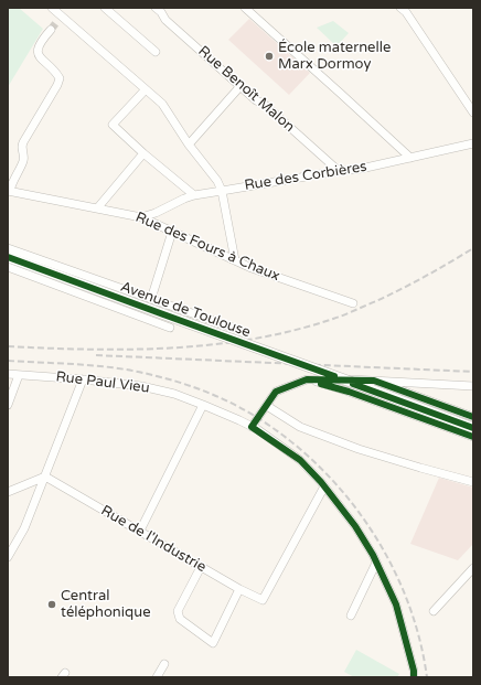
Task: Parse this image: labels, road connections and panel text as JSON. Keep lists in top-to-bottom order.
{
  "streets": {
    "main road": ["Avenue de Toulouse"],
    "street": [
      "Rue Benoît Malon",
      "Rue des Corbières",
      "Rue des Fours à Chaux",
      "Rue Paul Vieu",
      "Rue de l'Industrie"
    ]
  },
  "crossings": [
    ["Rue Benoît Malon", "Rue des Corbières"],
    ["Rue des Corbières", "Rue des Fours à Chaux"],
    ["Rue Paul Vieu", "Rue de l'Industrie"]
  ],
  "places": ["École maternelle Marx Dormoy", "Central téléphonique"]
}
